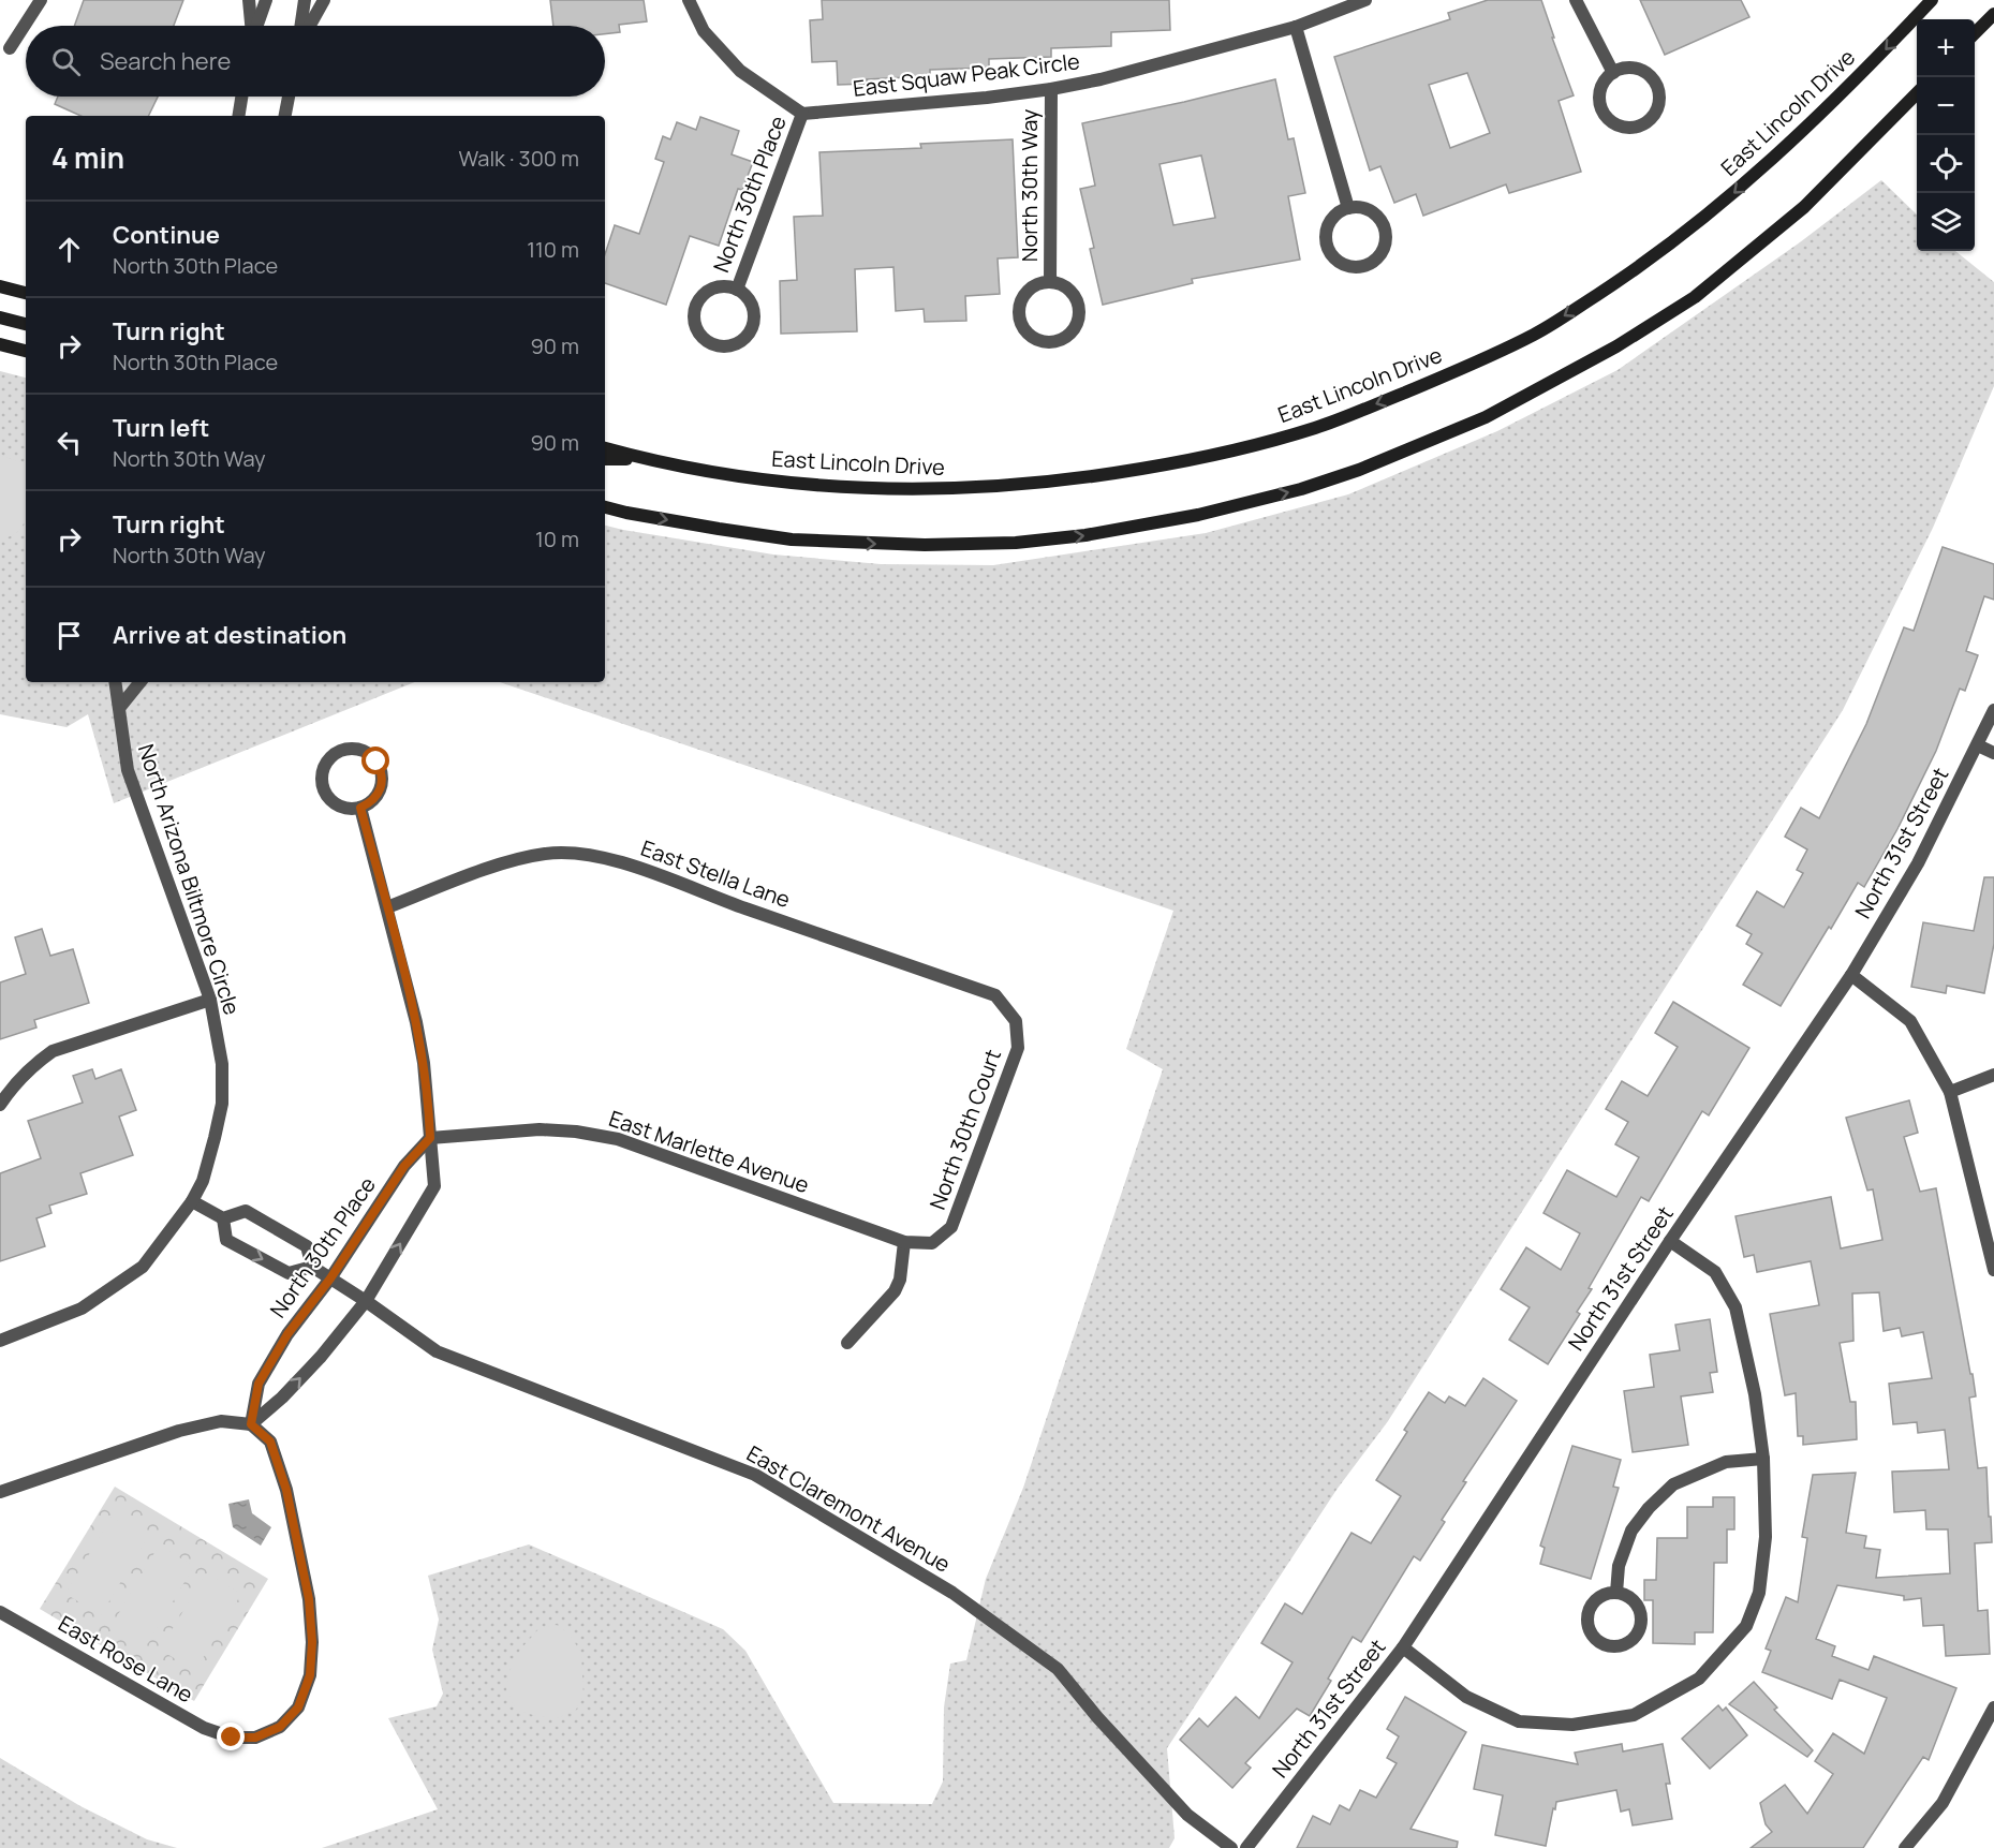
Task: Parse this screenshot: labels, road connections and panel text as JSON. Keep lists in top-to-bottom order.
{
  "streets": {
    "main road": ["East Lincoln Drive"],
    "street": [
      "East Squaw Peak Circle",
      "North 30th Way",
      "North 30th Place",
      "North 31st Street",
      "East Stella Lane",
      "North Arizona Biltmore Circle",
      "North 30th Court",
      "East Marlette Avenue",
      "East Claremont Avenue",
      "East Rose Lane"
    ]
  },
  "crossings": [
    ["East Squaw Peak Circle", "North 30th Way"],
    ["East Squaw Peak Circle", "North 30th Place"],
    ["North 30th Place", "East Marlette Avenue"],
    ["North 30th Place", "East Claremont Avenue"],
    ["North 30th Place", "East Rose Lane"],
    ["East Stella Lane", "North 30th Court"],
    ["North 30th Court", "East Marlette Avenue"]
  ],
  "page": {
    "map_buttons": ["+", "−"],
    "search": "Search here",
    "heading": ["4 min", "Walk · 300 m"],
    "list": [
      ["Continue", "North 30th Place", "110 m"],
      ["Turn right", "North 30th Place", "90 m"],
      ["Turn left", "North 30th Way", "90 m"],
      ["Turn right", "North 30th Way", "10 m"],
      "Arrive at destination"
    ]
  }
}
